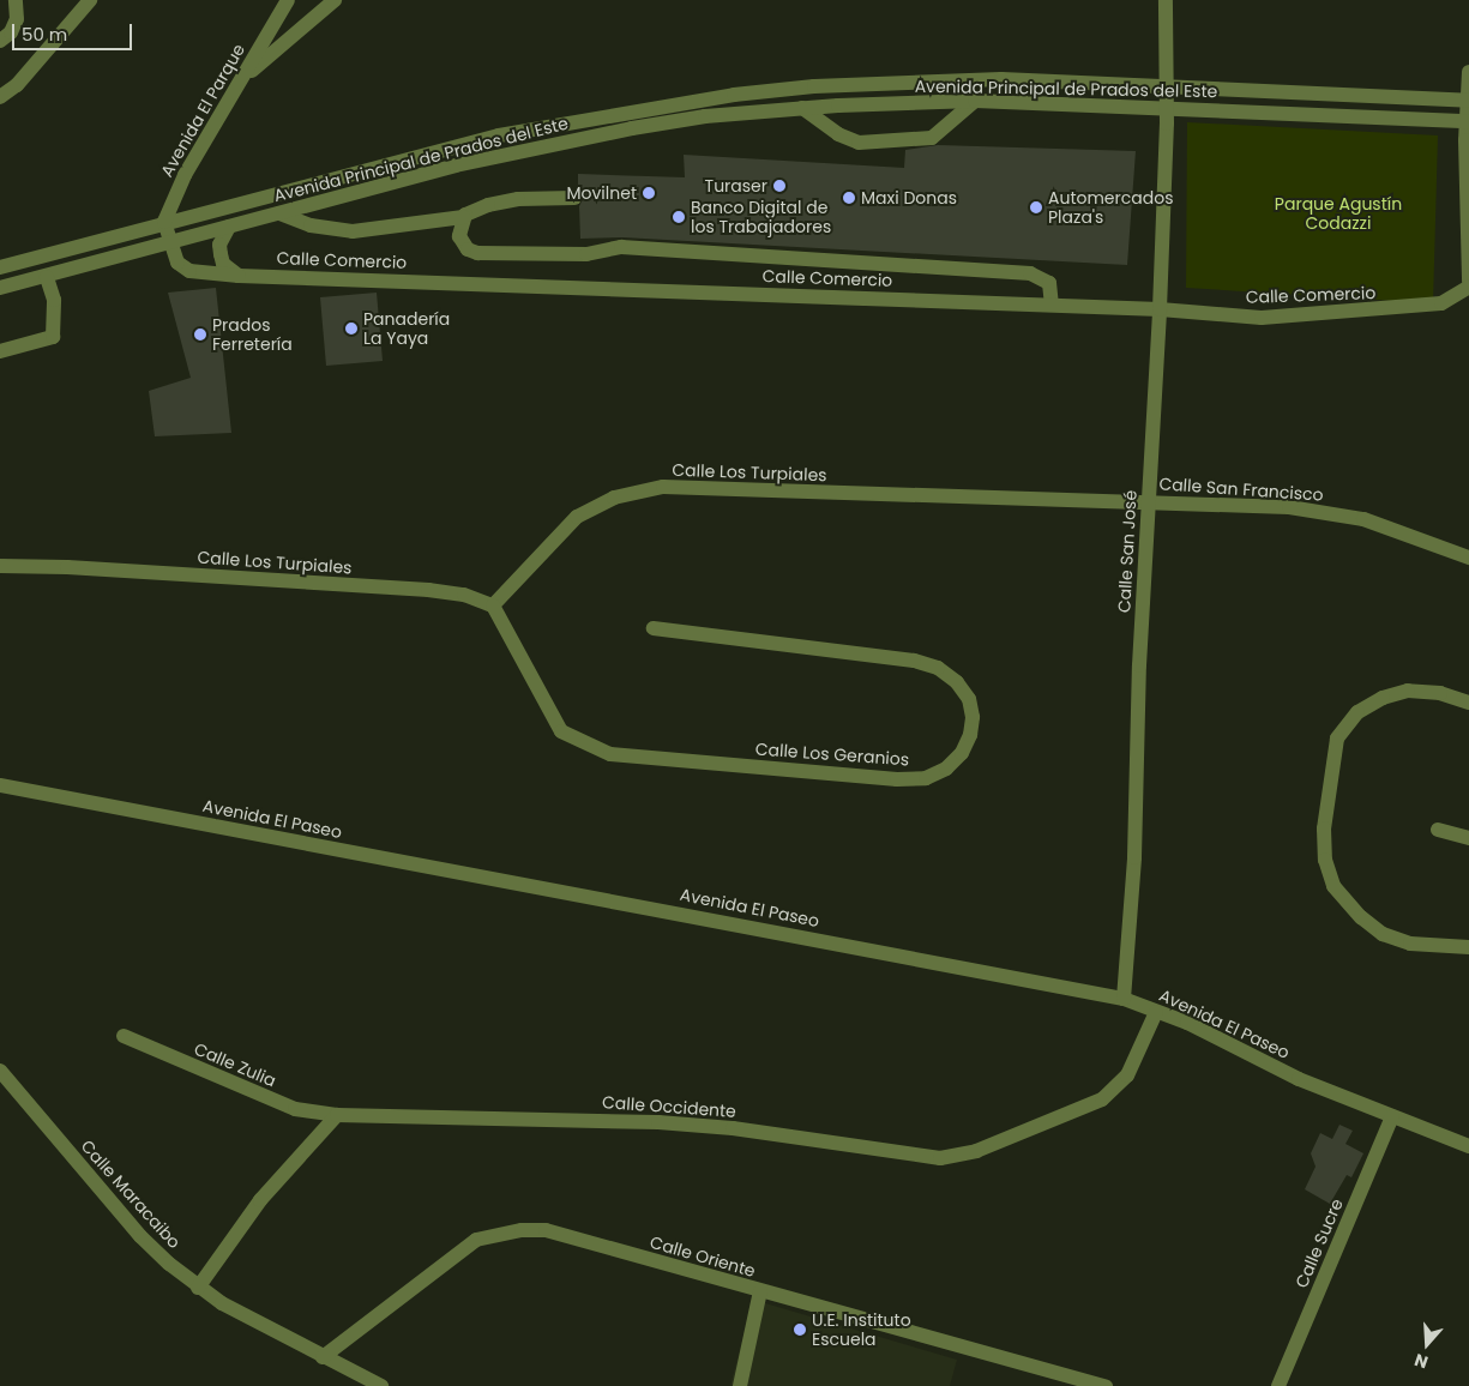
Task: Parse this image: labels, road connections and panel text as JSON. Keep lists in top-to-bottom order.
{
  "streets": {
    "street": [
      "Avenida Principal de Prados del Este",
      "Avenida El Parque",
      "Calle Comercio",
      "Calle Los Turpiales",
      "Calle San Francisco",
      "Calle San José",
      "Calle Los Geranios",
      "Avenida El Paseo",
      "Calle Zulia",
      "Calle Occidente",
      "Calle Maracaibo",
      "Calle Sucre",
      "Calle Oriente"
    ]
  },
  "crossings": [
    ["Avenida Principal de Prados del Este", "Avenida El Parque"],
    ["Avenida Principal de Prados del Este", "Calle Comercio"],
    ["Avenida Principal de Prados del Este", "Calle San José"],
    ["Calle Comercio", "Calle San José"],
    ["Calle Los Turpiales", "Calle San Francisco"],
    ["Calle Los Turpiales", "Calle San José"],
    ["Calle Los Turpiales", "Calle Los Geranios"],
    ["Calle San Francisco", "Calle San José"],
    ["Calle San José", "Avenida El Paseo"],
    ["Avenida El Paseo", "Calle Occidente"],
    ["Avenida El Paseo", "Calle Sucre"],
    ["Calle Zulia", "Calle Occidente"],
    ["Calle Maracaibo", "Calle Oriente"]
  ],
  "parks": ["Parque Agustín Codazzi"],
  "places": [
    "Turaser",
    "Movilnet",
    "Maxi Donas",
    "Automercados Plaza's",
    "Banco Digital de los Trabajadores",
    "Panadería La Yaya",
    "Prados Ferretería",
    "U.E. Instituto Escuela"
  ],
  "scale_bar": "50 m",
  "north": "bottom"
}
